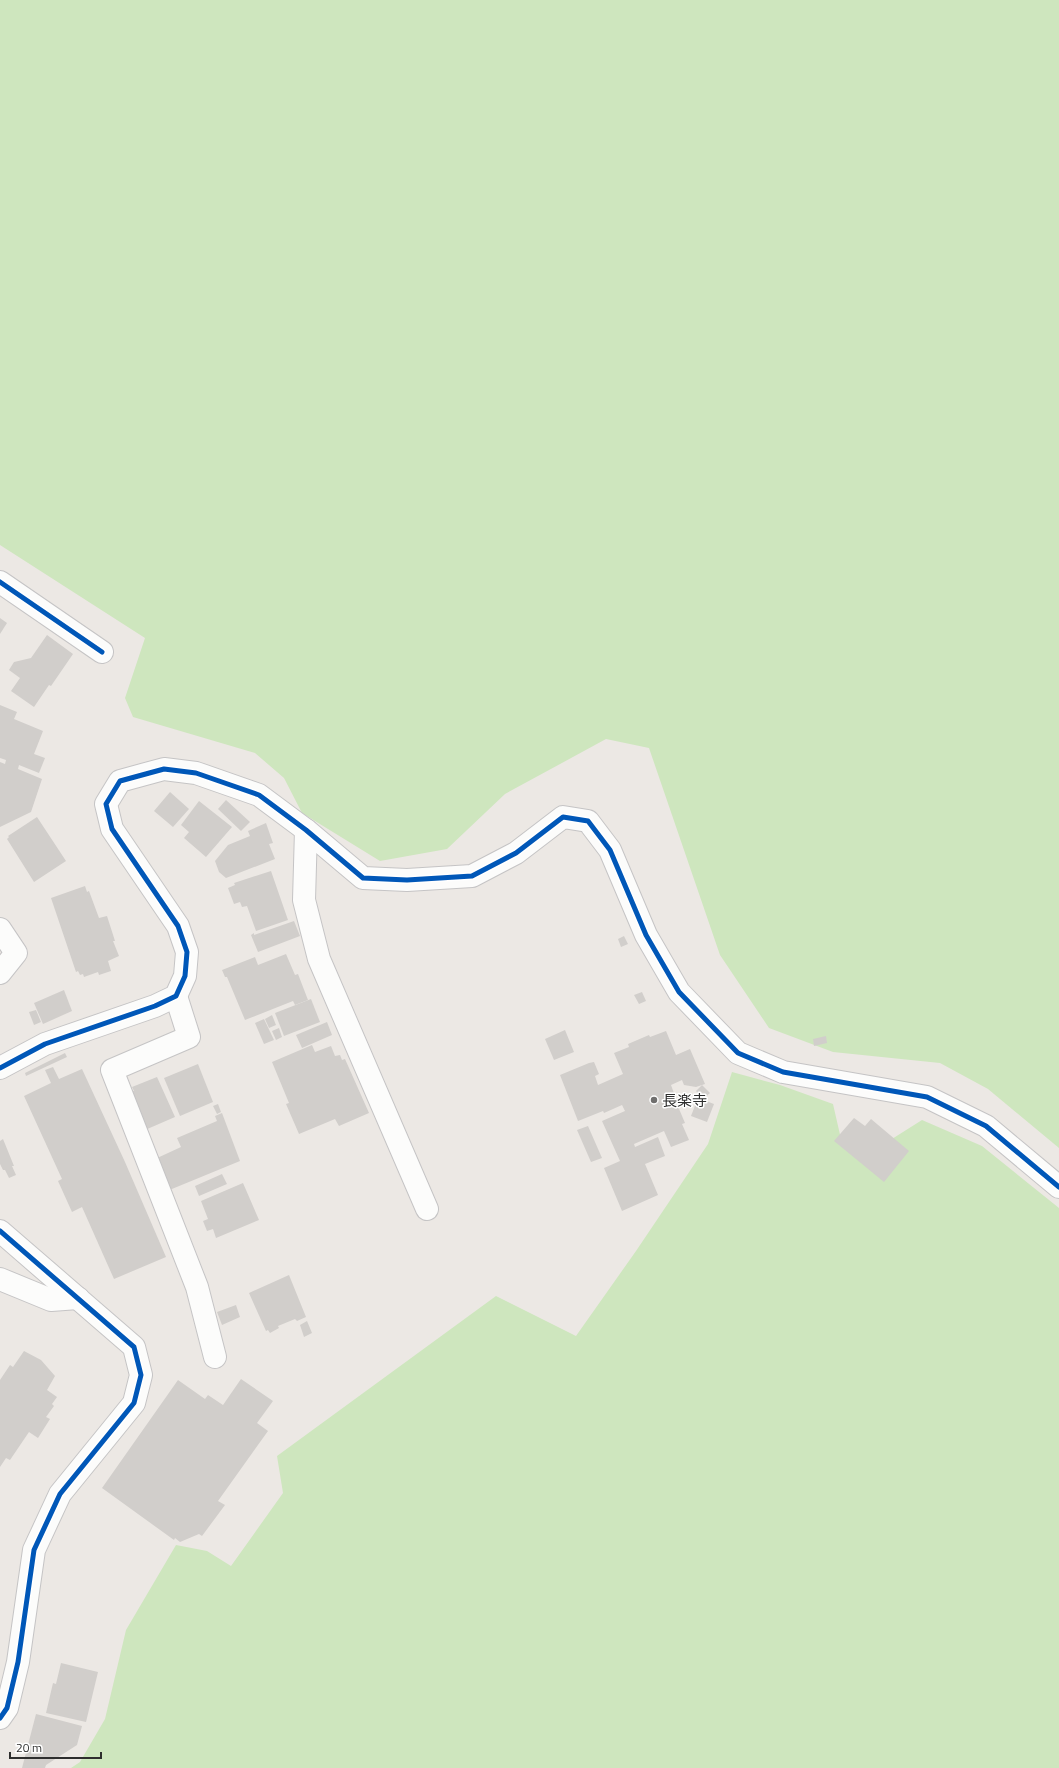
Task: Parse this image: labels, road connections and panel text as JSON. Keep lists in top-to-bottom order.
{
  "places": ["長楽寺"],
  "scale_bar": "20 m"
}
